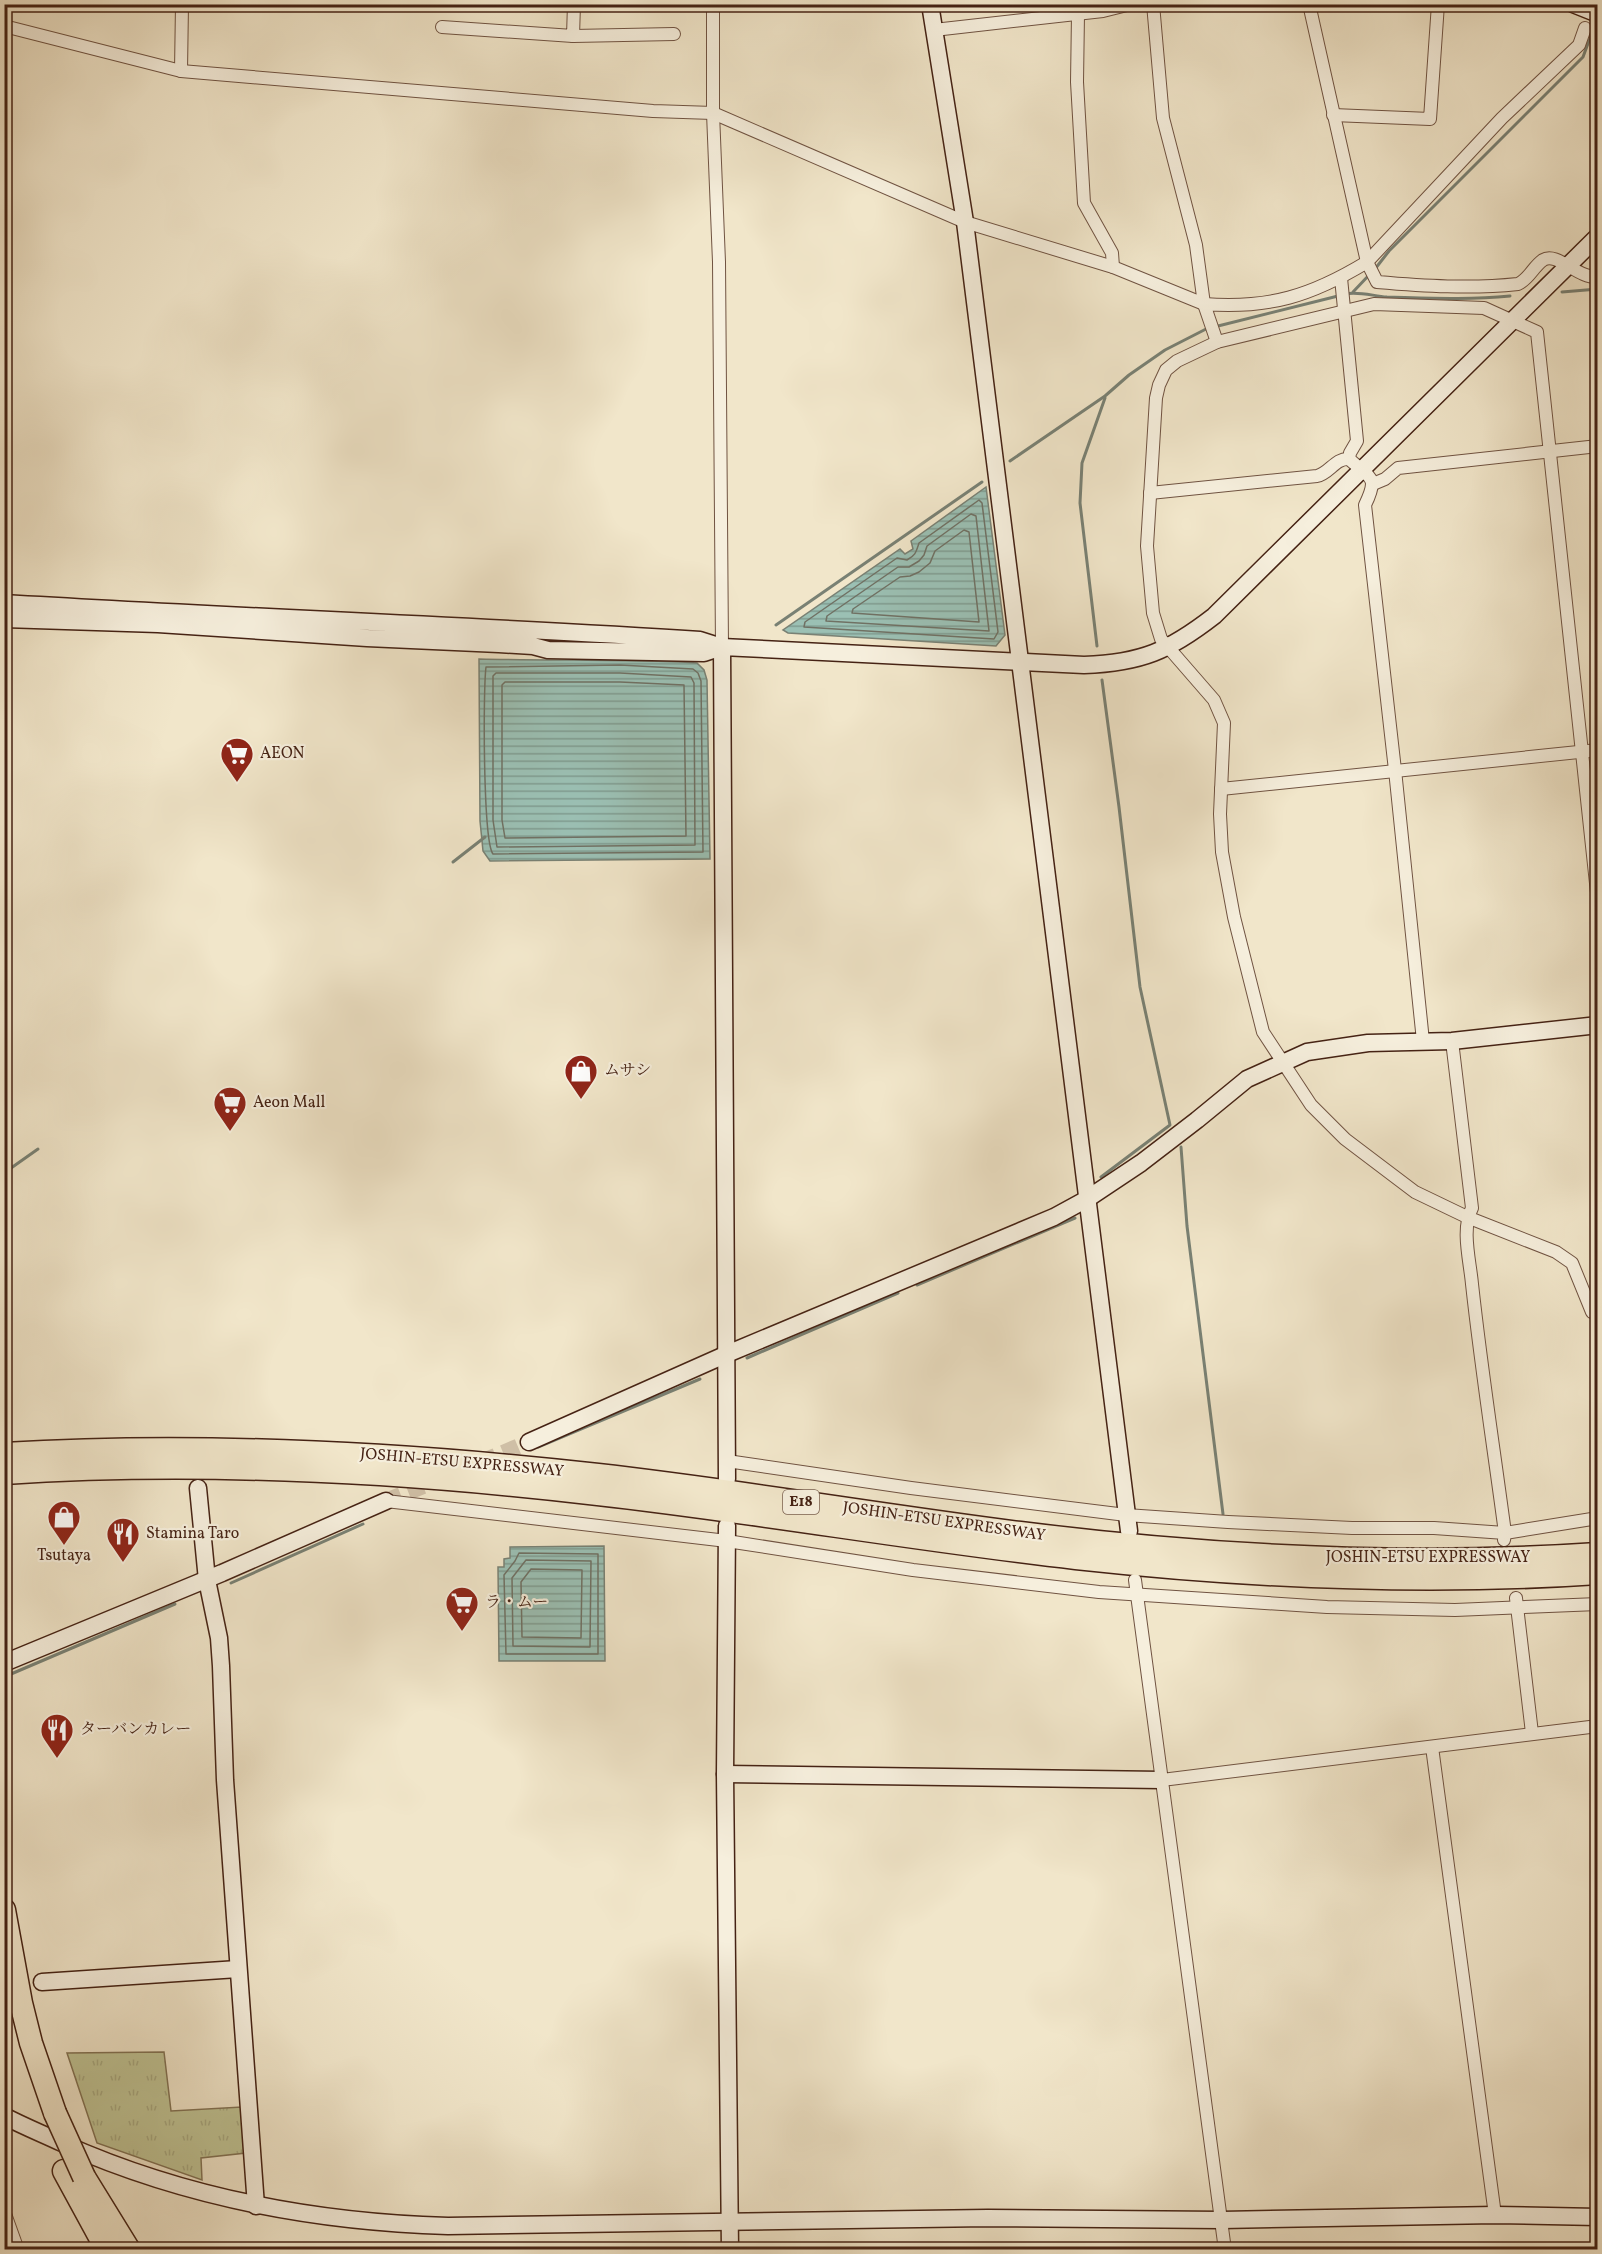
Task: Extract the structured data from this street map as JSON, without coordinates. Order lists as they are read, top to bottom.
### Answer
{
  "streets": {
    "highway": ["JOSHIN-ETSU EXPRESSWAY", "E18"]
  },
  "places": {
    "supermarket": ["AEON", "Aeon Mall", "ラ・ムー"],
    "shop": ["ムサシ", "Tsutaya"],
    "restaurant": ["Stamina Taro", "ターバンカレー"]
  }
}
